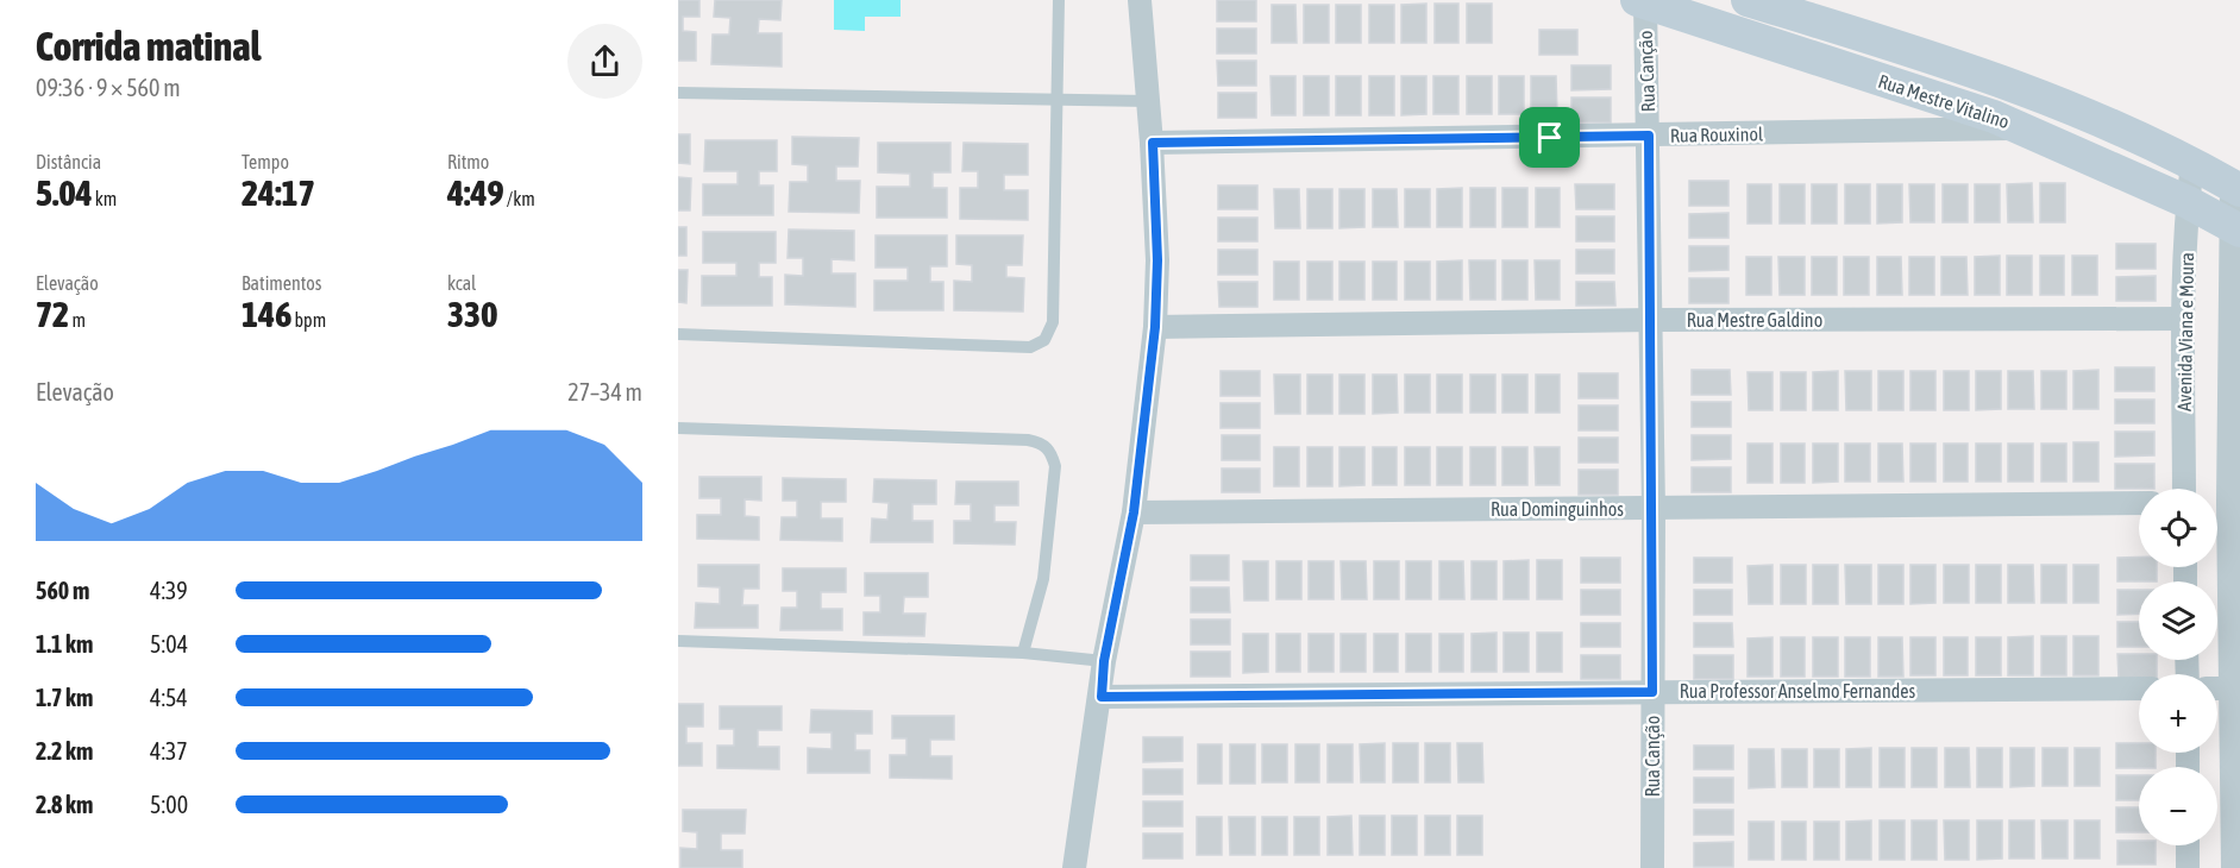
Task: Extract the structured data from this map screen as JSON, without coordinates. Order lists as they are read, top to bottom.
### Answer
{
  "streets": {
    "street": [
      "Rua Canção",
      "Rua Mestre Vitalino",
      "Rua Rouxinol",
      "Rua Mestre Galdino",
      "Avenida Viana e Moura",
      "Rua Dominguinhos",
      "Rua Professor Anselmo Fernandes"
    ]
  },
  "crossings": [
    ["Rua Canção", "Rua Mestre Vitalino"],
    ["Rua Canção", "Rua Rouxinol"],
    ["Rua Canção", "Rua Mestre Galdino"],
    ["Rua Canção", "Rua Dominguinhos"],
    ["Rua Canção", "Rua Professor Anselmo Fernandes"],
    ["Rua Mestre Vitalino", "Rua Rouxinol"],
    ["Rua Mestre Vitalino", "Avenida Viana e Moura"],
    ["Rua Mestre Galdino", "Avenida Viana e Moura"]
  ],
  "page": {
    "heading": ["Corrida matinal", "09:36 · 9 × 560 m"],
    "stats": [
      ["Distância", "5.04 km"],
      ["Tempo", "24:17"],
      ["Ritmo", "4:49 /km"],
      ["Elevação", "72 m"],
      ["Batimentos", "146 bpm"],
      ["kcal", "330"]
    ],
    "chart": ["Elevação", "27–34 m"],
    "map_buttons": ["+", "−"],
    "list": [
      {
        "name": "560 m",
        "note": "4:39"
      },
      {
        "name": "1.1 km",
        "note": "5:04"
      },
      {
        "name": "1.7 km",
        "note": "4:54"
      },
      {
        "name": "2.2 km",
        "note": "4:37"
      },
      {
        "name": "2.8 km",
        "note": "5:00"
      }
    ]
  }
}
